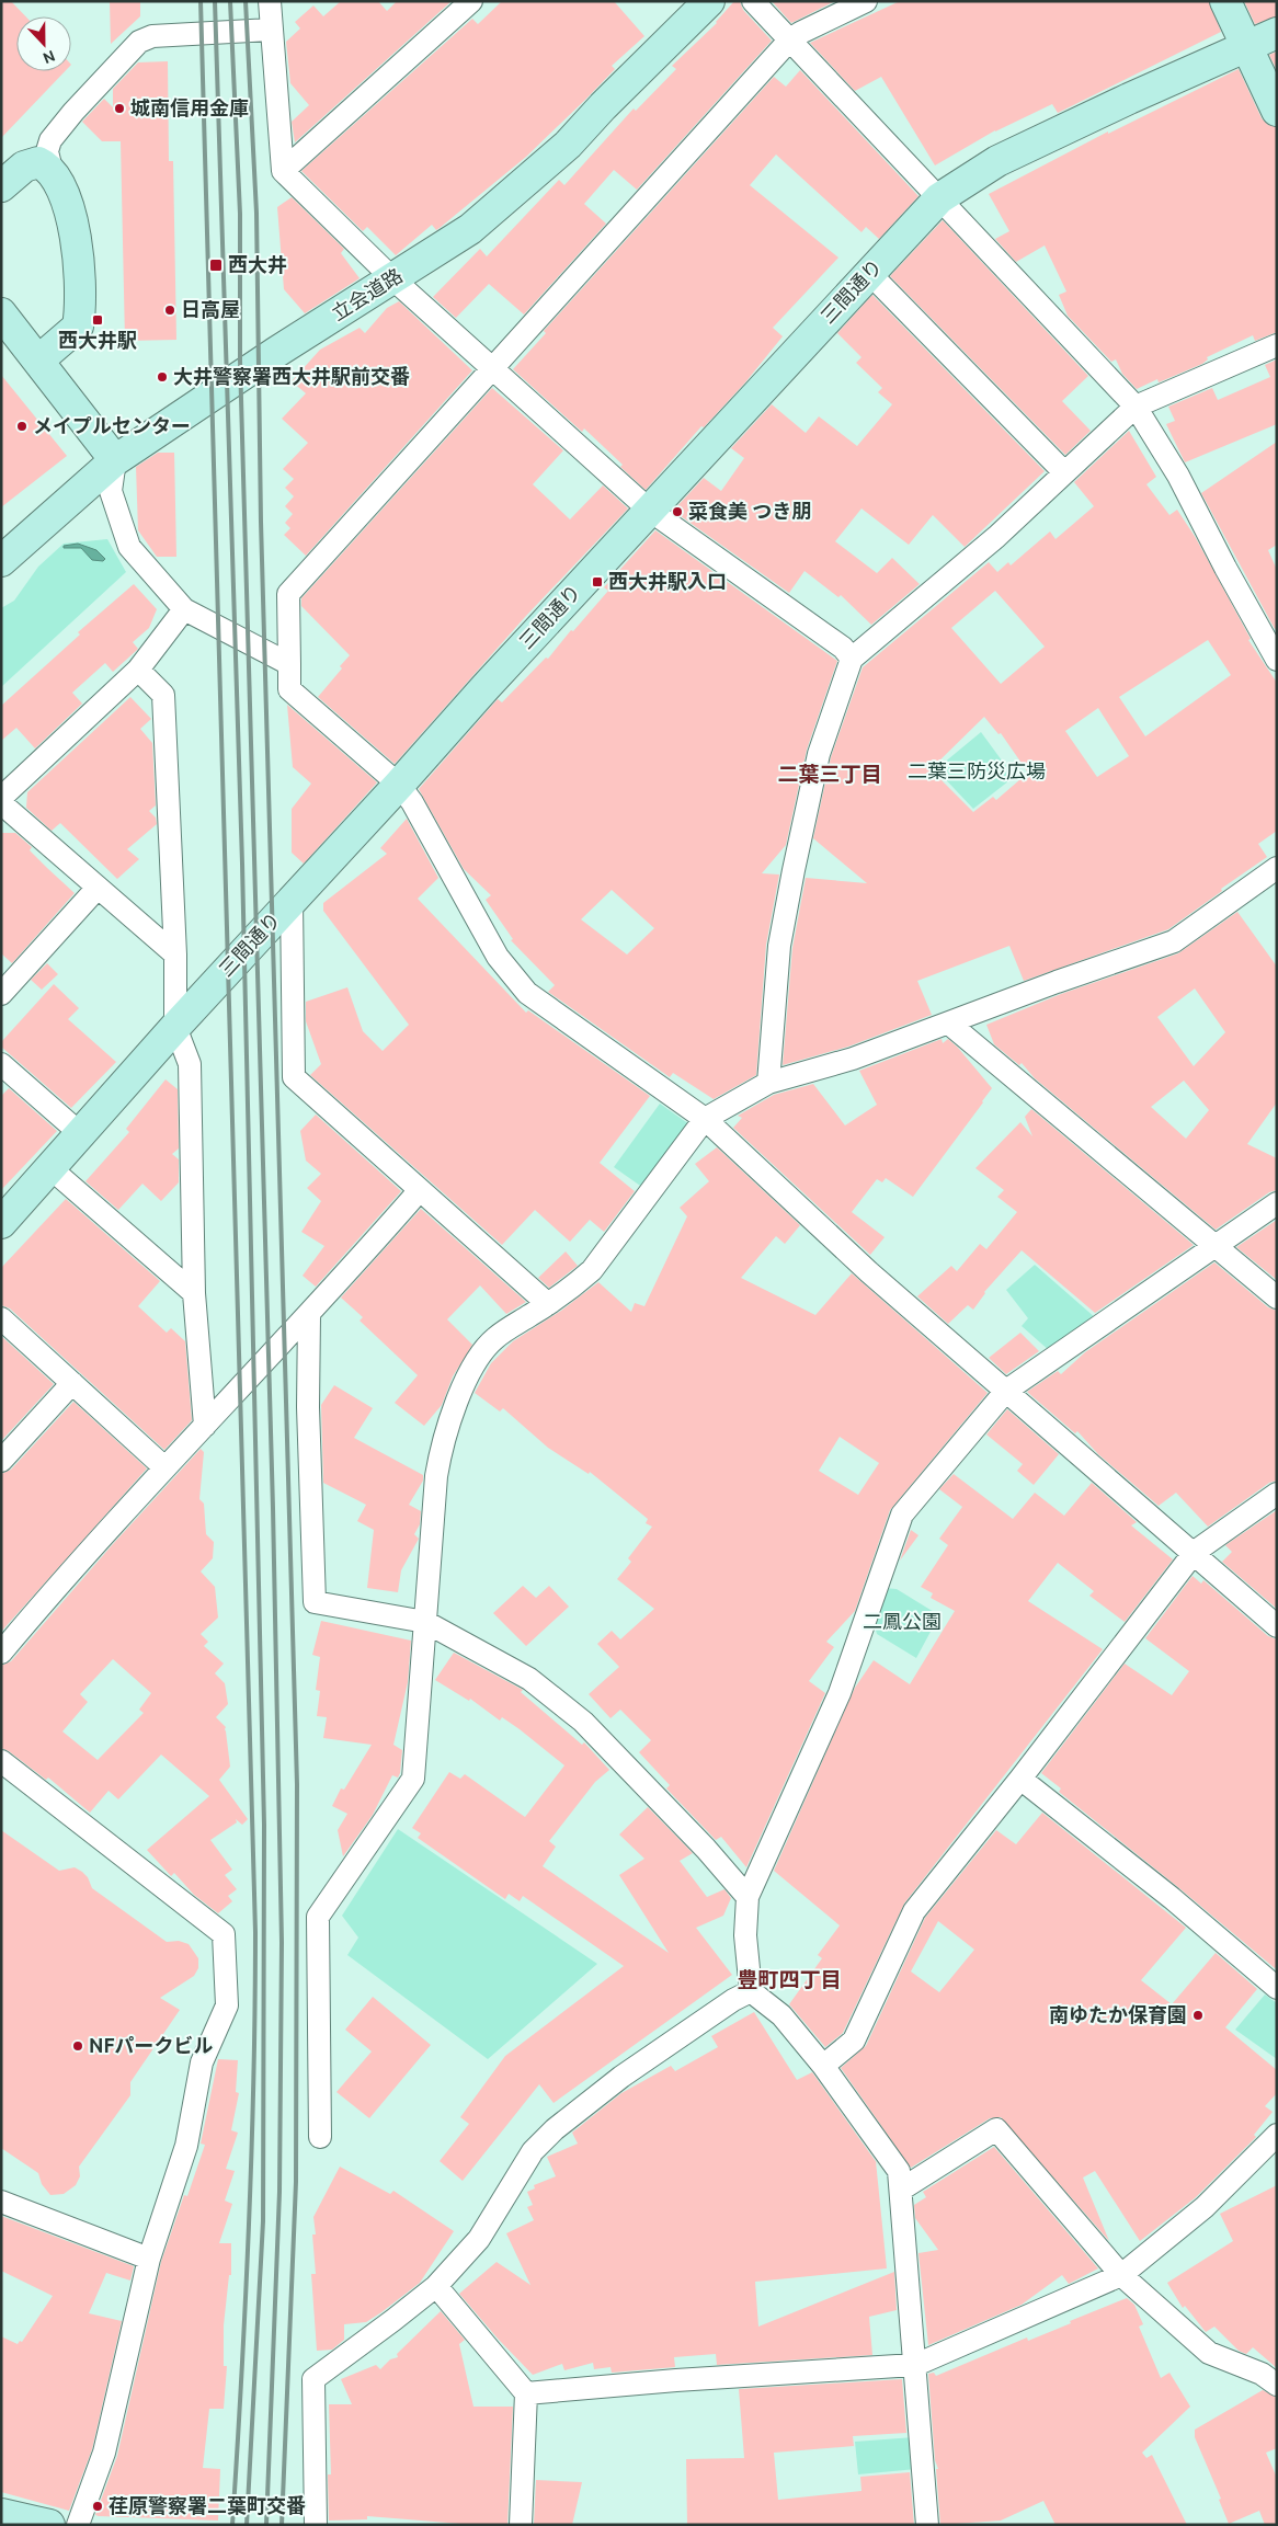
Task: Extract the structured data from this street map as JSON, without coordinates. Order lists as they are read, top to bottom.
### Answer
{
  "streets": {
    "street": ["三間通り", "立会道路"]
  },
  "districts": ["二葉三丁目", "豊町四丁目"],
  "parks": ["二葉三防災広場", "二鳳公園"],
  "places": {
    "other": [
      "城南信用金庫",
      "日高屋",
      "大井警察署西大井駅前交番",
      "メイプルセンター",
      "菜食美 つき朋",
      "南ゆたか保育園",
      "NFパークビル",
      "荏原警察署二葉町交番"
    ],
    "transit": ["西大井", "西大井駅", "西大井駅入口"]
  },
  "north": "bottom"
}
